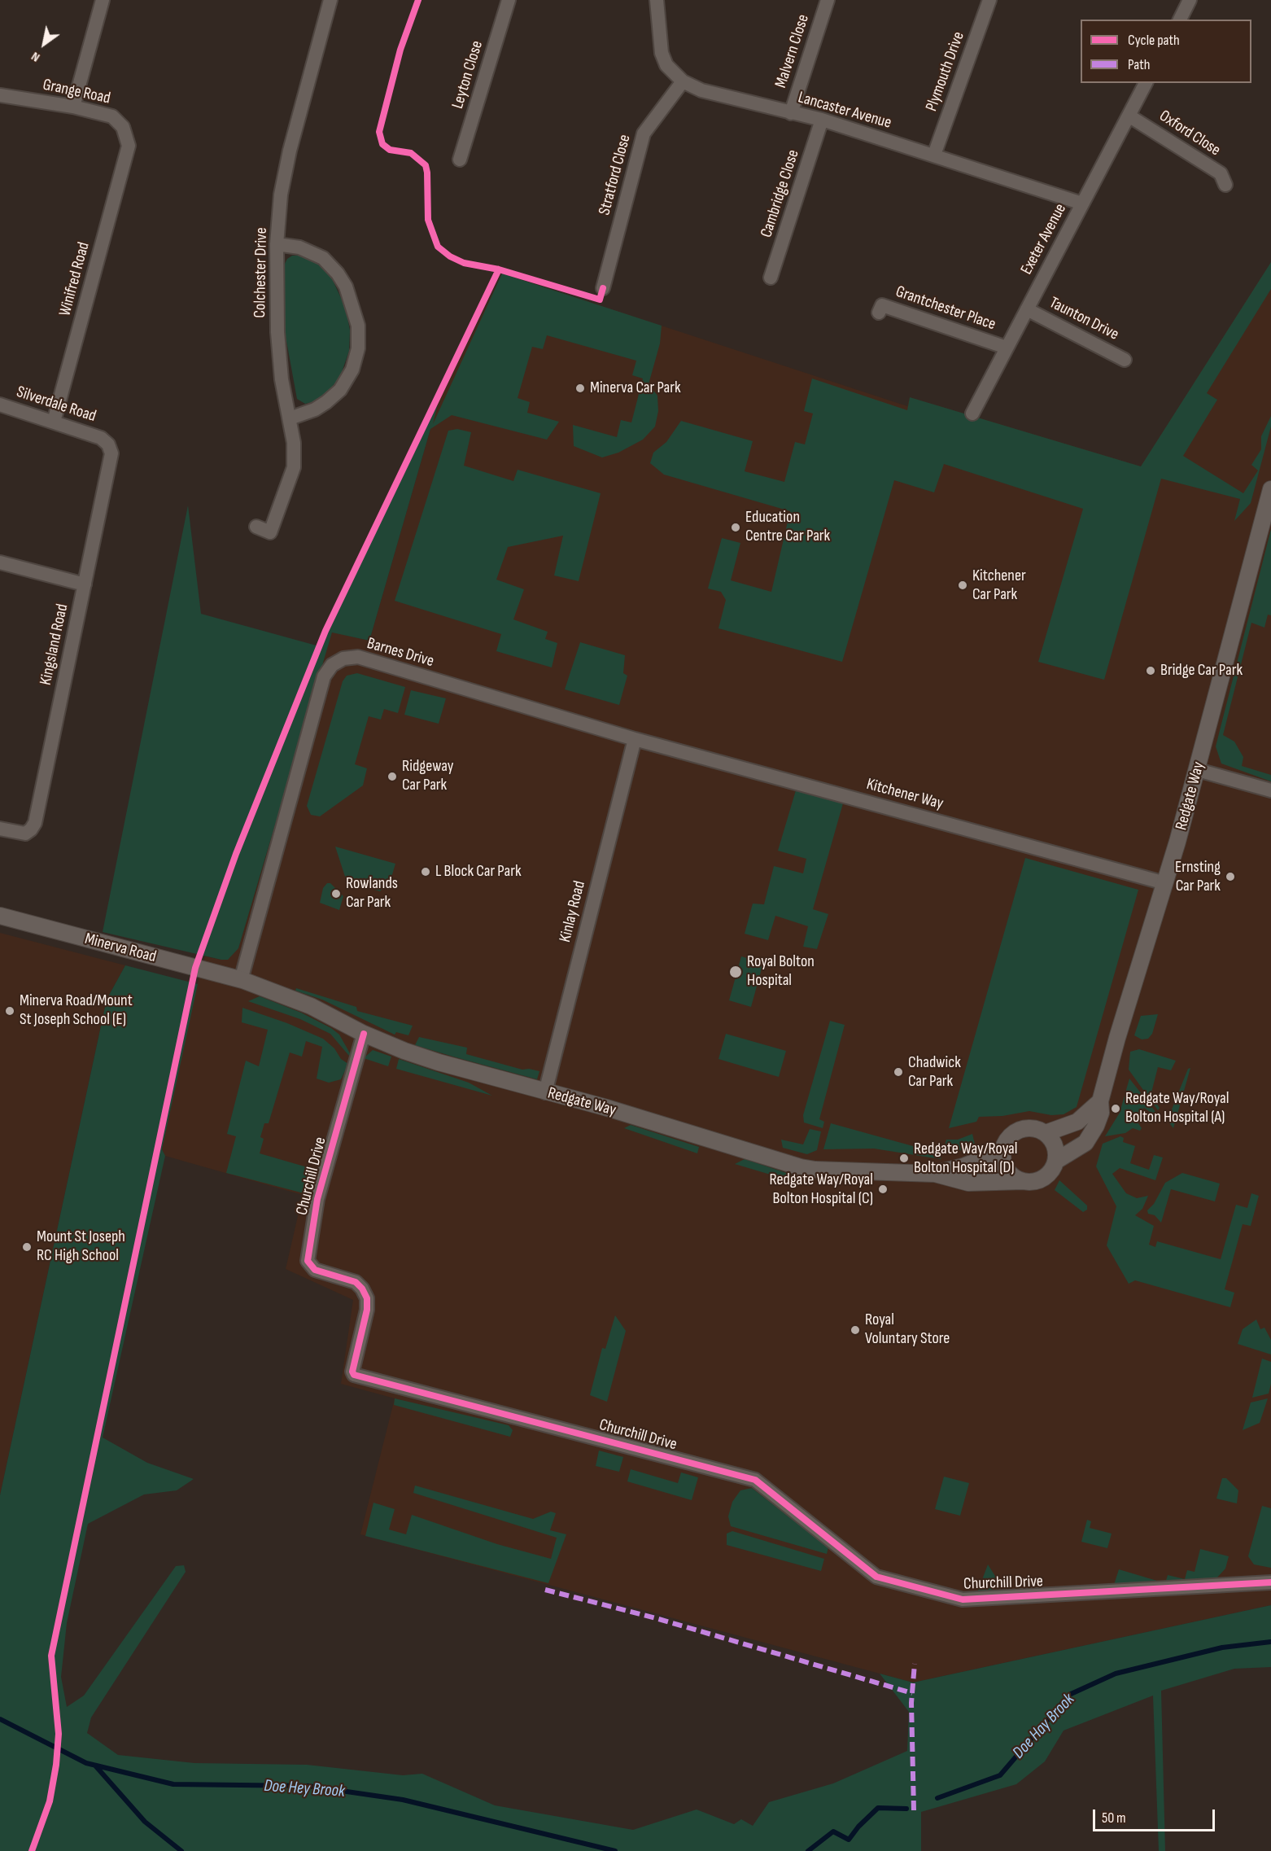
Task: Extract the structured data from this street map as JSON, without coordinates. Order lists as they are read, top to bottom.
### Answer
{
  "streets": {
    "street": [
      "Malvern Close",
      "Plymouth Drive",
      "Leyton Close",
      "Grange Road",
      "Lancaster Avenue",
      "Oxford Close",
      "Stratford Close",
      "Cambridge Close",
      "Exeter Avenue",
      "Colchester Drive",
      "Winifred Road",
      "Grantchester Place",
      "Taunton Drive",
      "Silverdale Road",
      "Kingsland Road",
      "Barnes Drive",
      "Kitchener Way",
      "Redgate Way",
      "Kinlay Road",
      "Minerva Road",
      "Churchill Drive"
    ]
  },
  "crossings": [
    ["Malvern Close", "Lancaster Avenue"],
    ["Plymouth Drive", "Lancaster Avenue"],
    ["Grange Road", "Winifred Road"],
    ["Lancaster Avenue", "Stratford Close"],
    ["Lancaster Avenue", "Cambridge Close"],
    ["Lancaster Avenue", "Exeter Avenue"],
    ["Oxford Close", "Exeter Avenue"],
    ["Exeter Avenue", "Grantchester Place"],
    ["Exeter Avenue", "Taunton Drive"],
    ["Winifred Road", "Silverdale Road"],
    ["Silverdale Road", "Kingsland Road"],
    ["Barnes Drive", "Kitchener Way"],
    ["Barnes Drive", "Redgate Way"],
    ["Barnes Drive", "Kinlay Road"],
    ["Barnes Drive", "Minerva Road"],
    ["Kitchener Way", "Redgate Way"],
    ["Kitchener Way", "Kinlay Road"],
    ["Redgate Way", "Kinlay Road"],
    ["Redgate Way", "Minerva Road"],
    ["Redgate Way", "Churchill Drive"]
  ],
  "water": ["Doe Hay Brook", "Doe Hey Brook"],
  "places": [
    "Minerva Car Park",
    "Education Centre Car Park",
    "Kitchener Car Park",
    "Bridge Car Park",
    "Ridgeway Car Park",
    "L Block Car Park",
    "Ernsting Car Park",
    "Rowlands Car Park",
    "Royal Bolton Hospital",
    "Minerva Road/Mount St Joseph School (E)",
    "Chadwick Car Park",
    "Redgate Way/Royal Bolton Hospital (A)",
    "Redgate Way/Royal Bolton Hospital (D)",
    "Redgate Way/Royal Bolton Hospital (C)",
    "Mount St Joseph RC High School",
    "Royal Voluntary Store"
  ],
  "legend": ["Cycle path", "Path"],
  "scale_bar": "50 m",
  "north": "bottom left"
}
